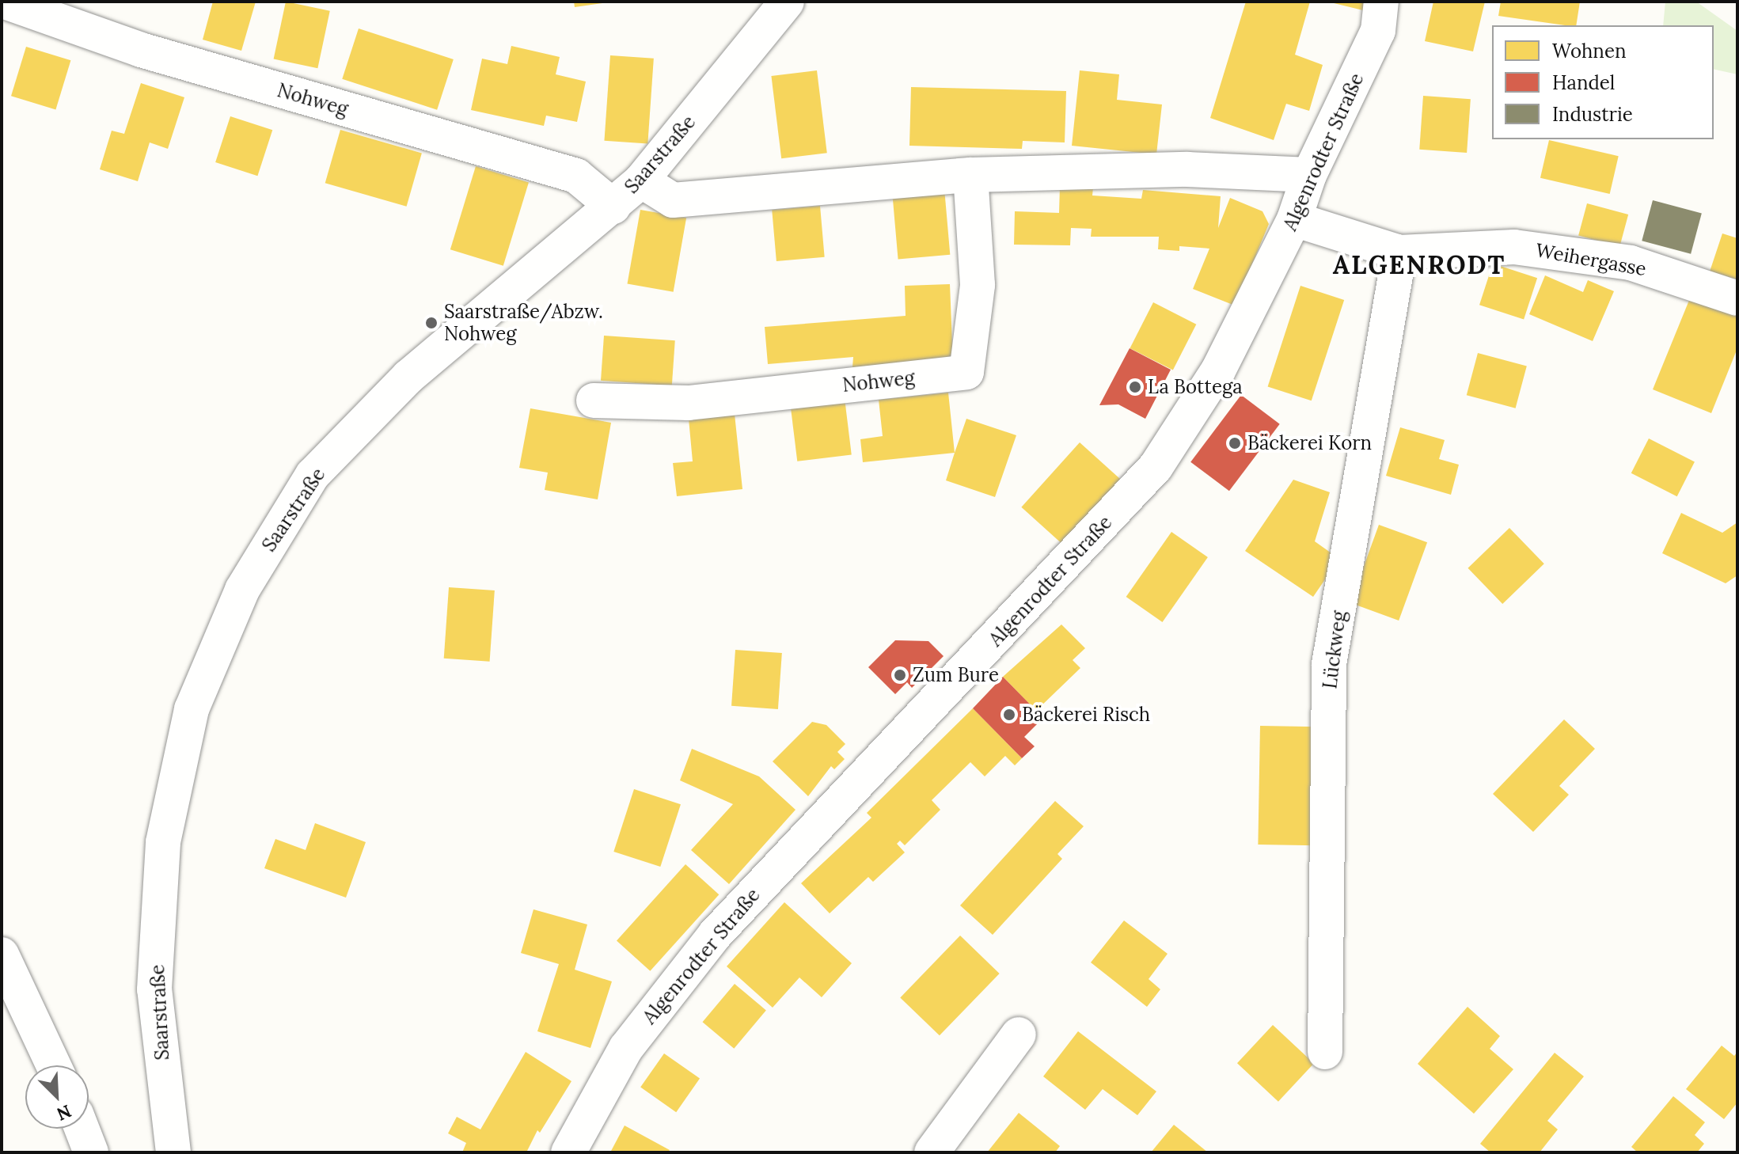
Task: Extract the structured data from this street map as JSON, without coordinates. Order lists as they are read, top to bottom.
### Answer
{
  "streets": {
    "street": [
      "Nohweg",
      "Algenrodter Straße",
      "Saarstraße",
      "Weihergasse",
      "Lückweg"
    ]
  },
  "crossings": [
    ["Nohweg", "Saarstraße"],
    ["Algenrodter Straße", "Weihergasse"],
    ["Weihergasse", "Lückweg"]
  ],
  "districts": ["ALGENRODT"],
  "places": [
    "Saarstraße/Abzw. Nohweg",
    "La Bottega",
    "Bäckerei Korn",
    "Zum Bure",
    "Bäckerei Risch"
  ],
  "legend": ["Wohnen", "Handel", "Industrie"],
  "north": "bottom right"
}
